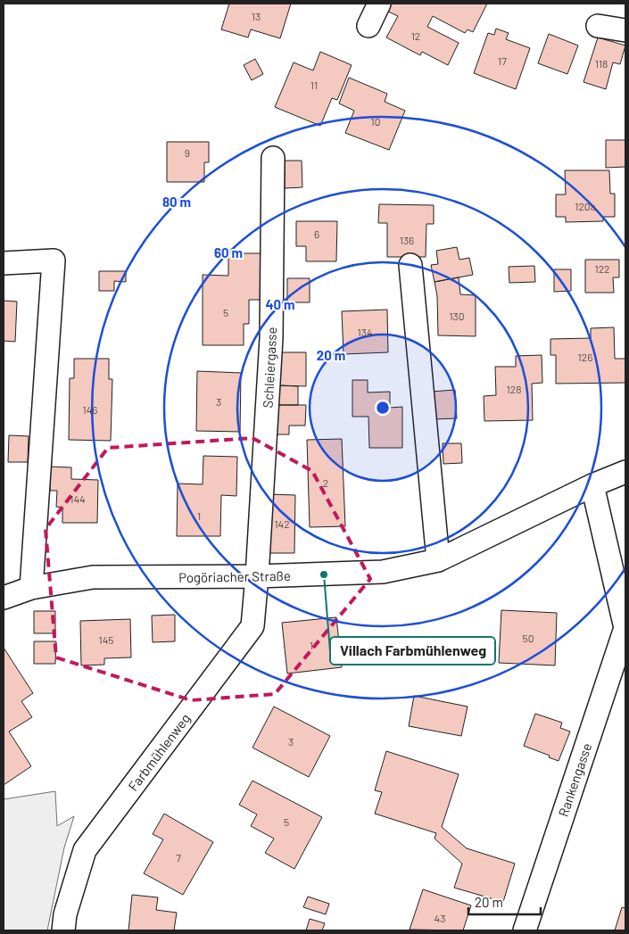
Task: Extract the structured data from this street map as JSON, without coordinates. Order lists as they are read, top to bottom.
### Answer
{
  "streets": {
    "street": [
      "Schleiergasse",
      "Pogöriacher Straße",
      "Farbmühlenweg",
      "Rankengasse"
    ]
  },
  "crossings": [
    ["Schleiergasse", "Pogöriacher Straße"],
    ["Schleiergasse", "Farbmühlenweg"],
    ["Pogöriacher Straße", "Farbmühlenweg"],
    ["Pogöriacher Straße", "Rankengasse"]
  ],
  "places": ["Villach Farbmühlenweg"],
  "house_numbers": [
    "13",
    "12",
    "17",
    "118",
    "11",
    "10",
    "9",
    "120a",
    "6",
    "136",
    "122",
    "5",
    "130",
    "134",
    "126",
    "128",
    "3",
    "146",
    "2",
    "144",
    "1",
    "142",
    "50",
    "145",
    "1",
    "3",
    "5",
    "7",
    "43"
  ],
  "scale_bar": "20 m",
  "rings": [
    "80 m",
    "60 m",
    "40 m",
    "20 m"
  ]
}
